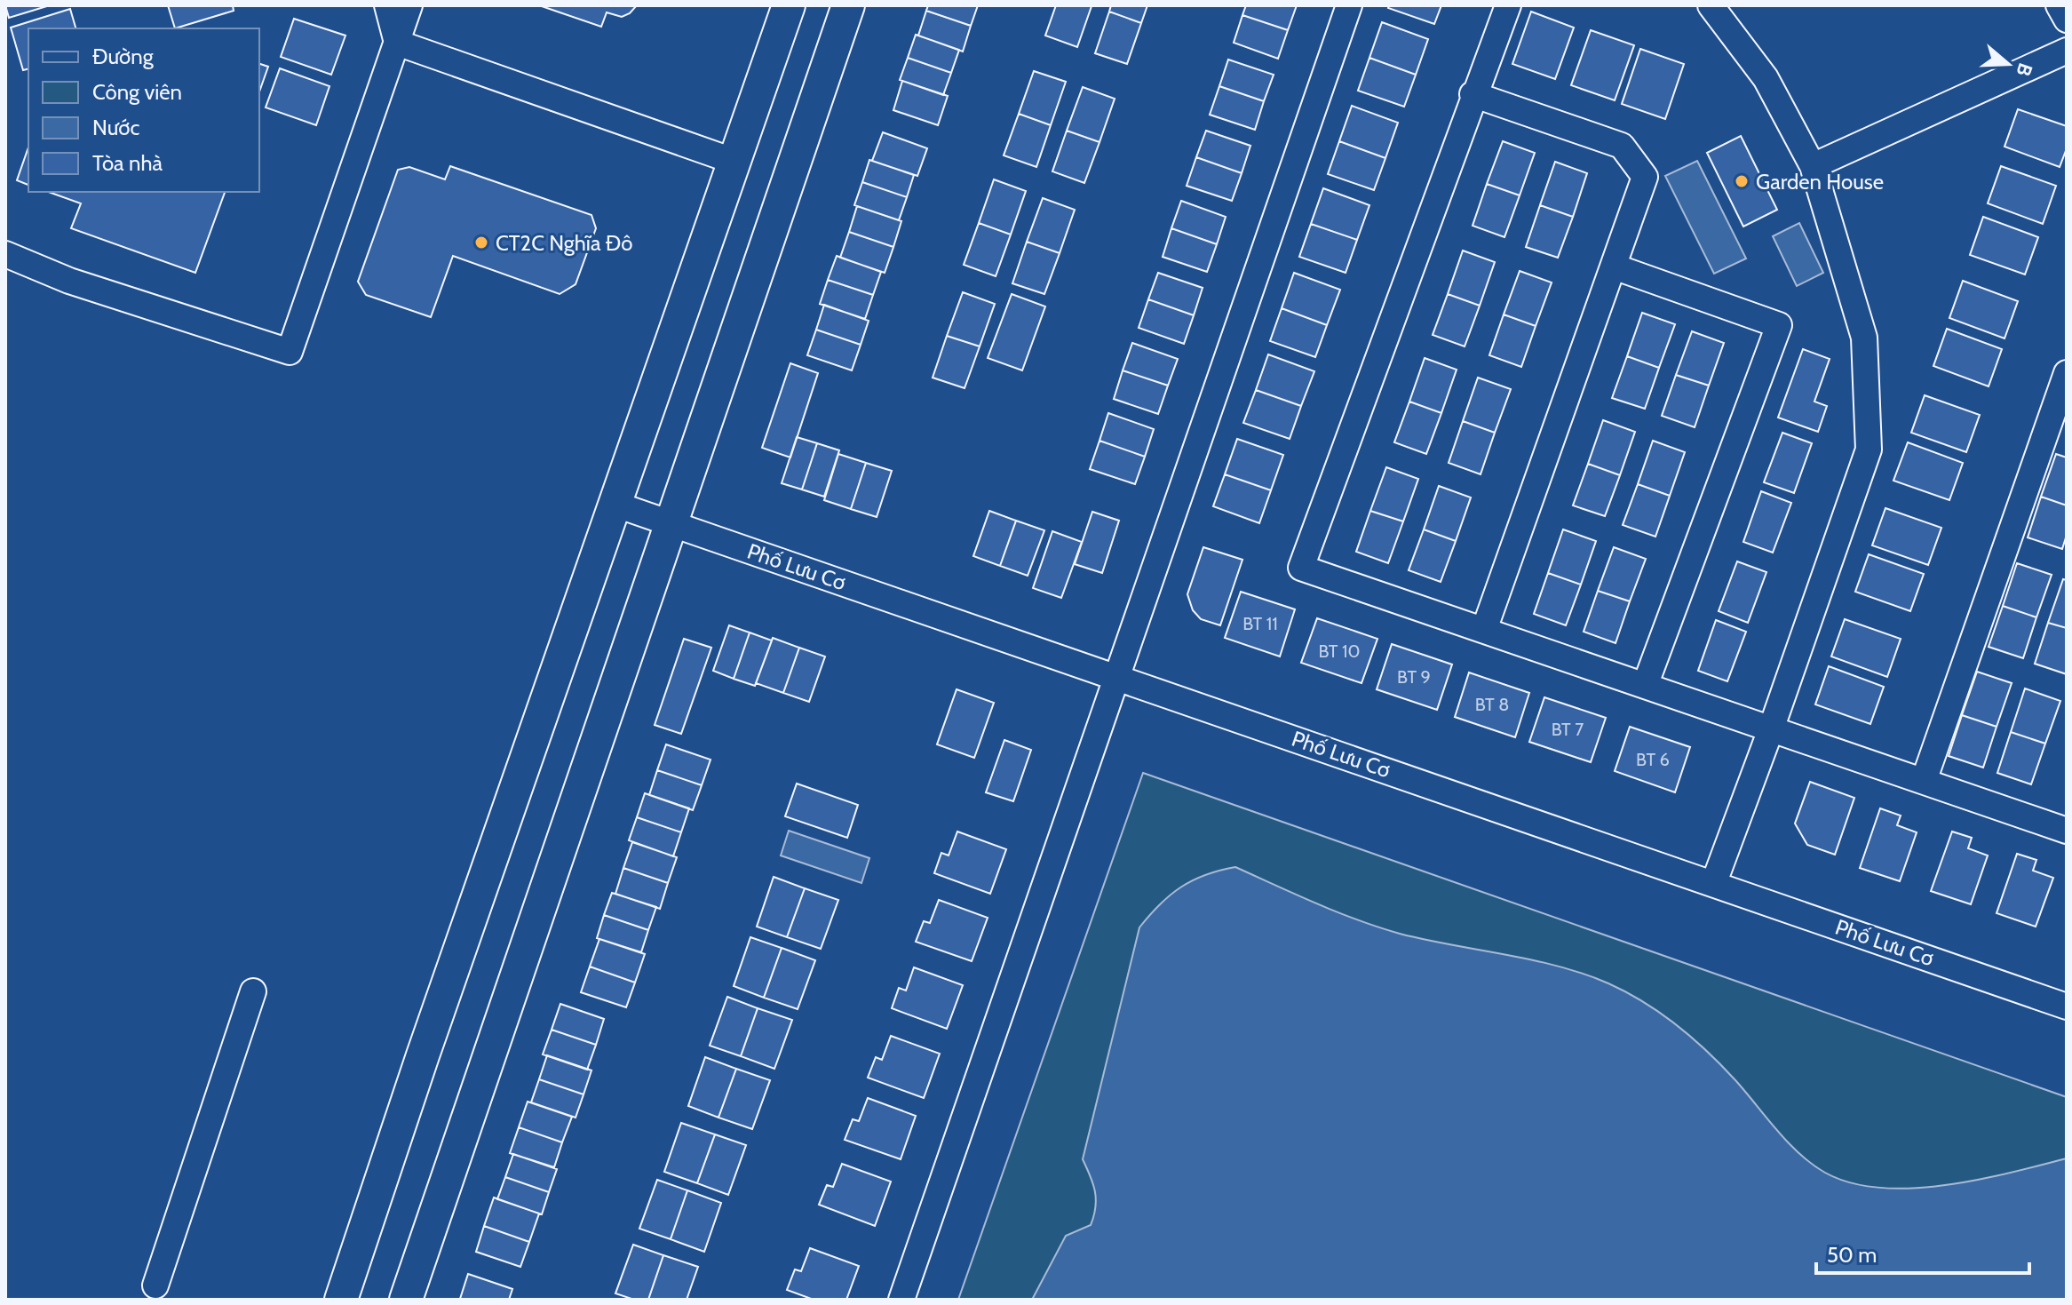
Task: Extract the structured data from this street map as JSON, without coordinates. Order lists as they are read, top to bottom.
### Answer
{
  "streets": {
    "street": ["Phố Lưu Cơ"]
  },
  "places": ["Garden House", "CT2C Nghĩa Đô"],
  "house_numbers": [
    "BT 11",
    "BT 10",
    "BT 9",
    "BT 8",
    "BT 7",
    "BT 6"
  ],
  "legend": [
    "Đường",
    "Công viên",
    "Nước",
    "Tòa nhà"
  ],
  "scale_bar": "50 m",
  "north": "right"
}
